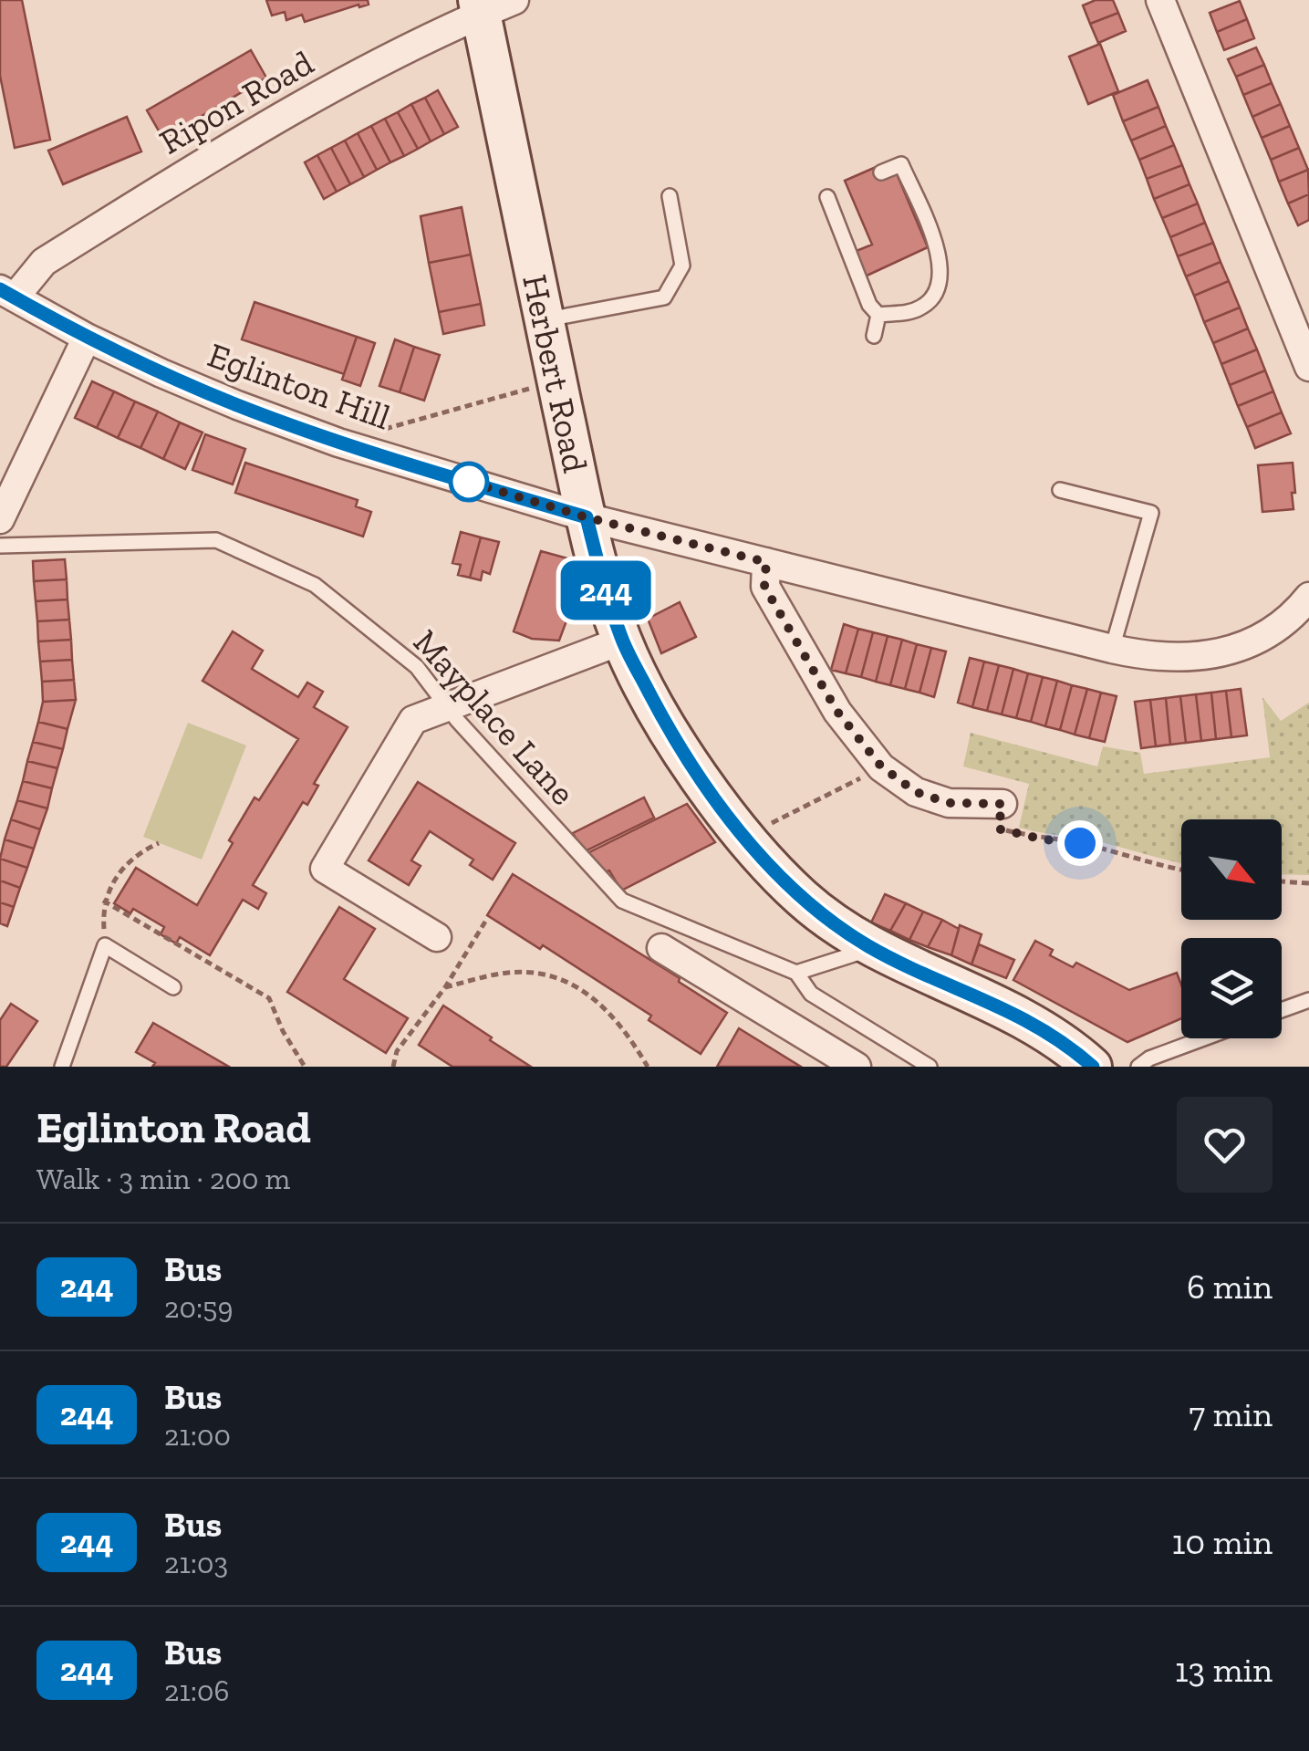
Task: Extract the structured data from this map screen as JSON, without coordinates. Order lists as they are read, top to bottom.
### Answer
{
  "streets": {
    "street": ["Ripon Road", "Herbert Road", "Eglinton Hill"],
    "lane": ["Mayplace Lane"]
  },
  "crossings": [
    ["Ripon Road", "Herbert Road"],
    ["Ripon Road", "Eglinton Hill"],
    ["Herbert Road", "Eglinton Hill"]
  ],
  "lines": ["bus line 244"],
  "north": "bottom right",
  "page": {
    "on_map": "244",
    "heading": ["Eglinton Road", "Walk · 3 min · 200 m"],
    "list": [
      {
        "mark": "244",
        "name": "Bus",
        "note": "20:59",
        "value": "6 min"
      },
      {
        "mark": "244",
        "name": "Bus",
        "note": "21:00",
        "value": "7 min"
      },
      {
        "mark": "244",
        "name": "Bus",
        "note": "21:03",
        "value": "10 min"
      },
      {
        "mark": "244",
        "name": "Bus",
        "note": "21:06",
        "value": "13 min"
      }
    ]
  }
}
